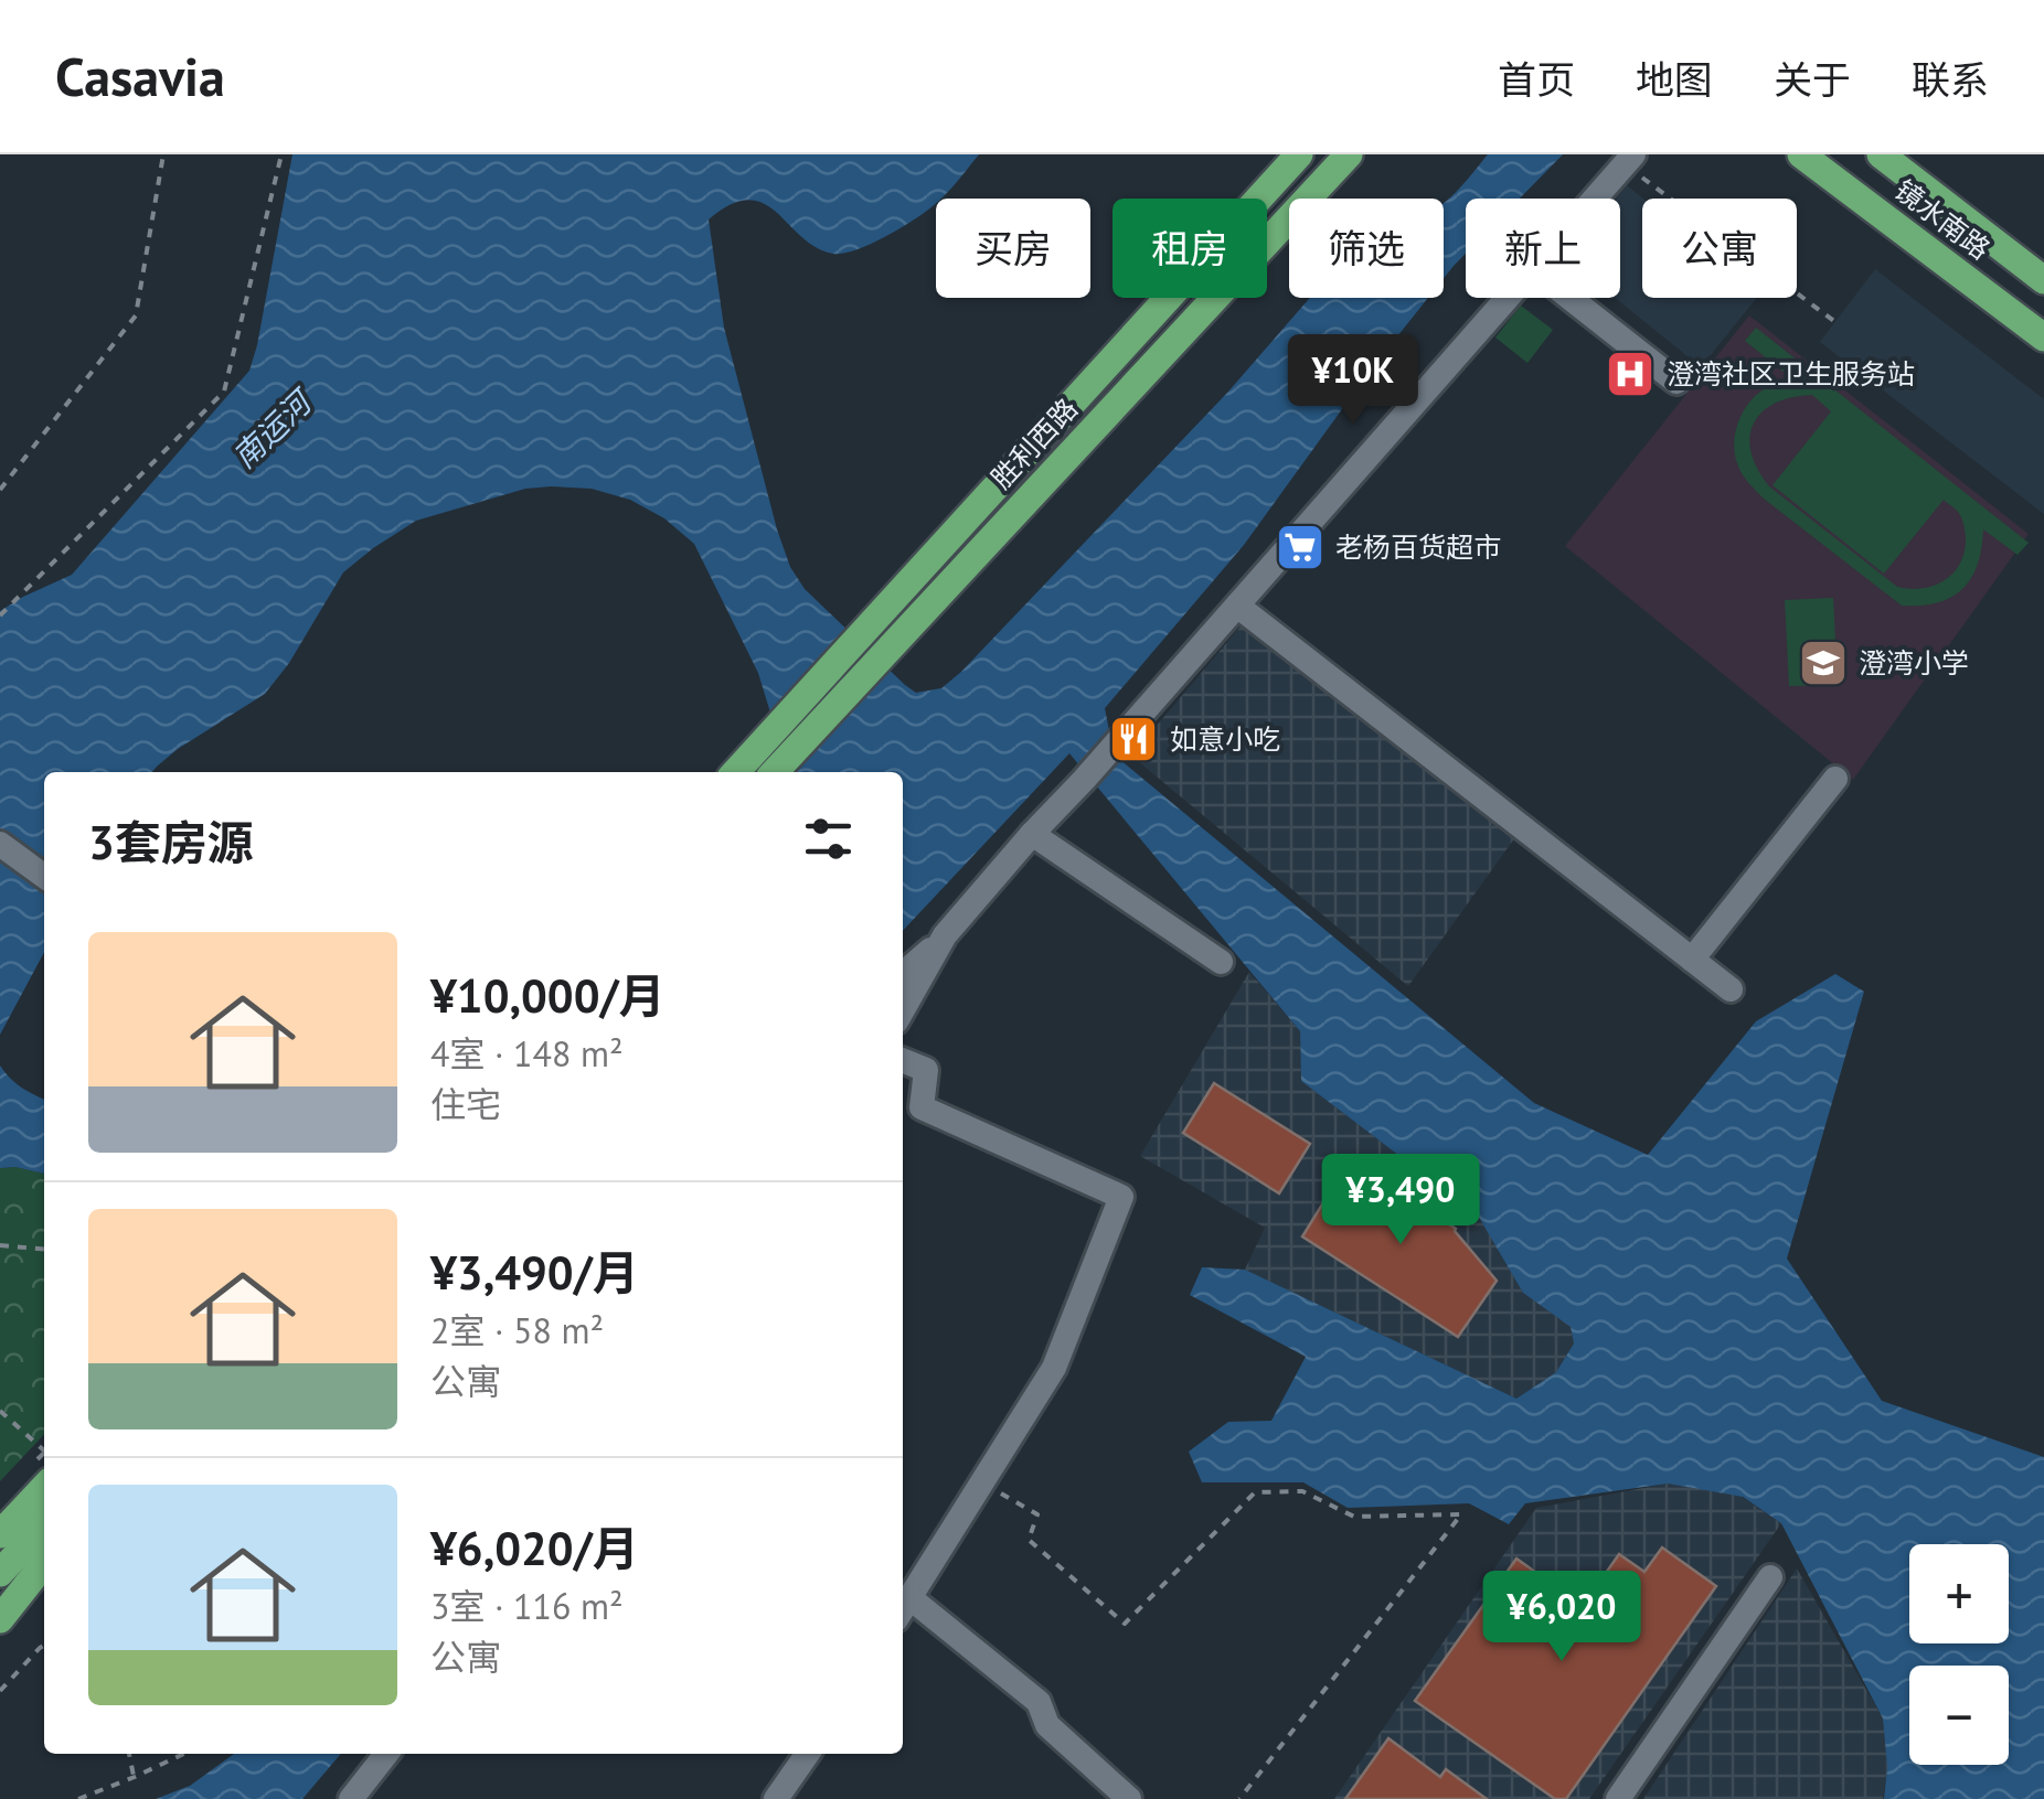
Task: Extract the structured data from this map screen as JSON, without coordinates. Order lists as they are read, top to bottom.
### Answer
{
  "streets": {
    "main road": ["镜水南路", "胜利西路"]
  },
  "water": ["南运河"],
  "places": {
    "hospital": ["澄湾社区卫生服务站"],
    "supermarket": ["老杨百货超市"],
    "school or university": ["澄湾小学"],
    "restaurant": ["如意小吃"]
  },
  "page": {
    "header": "Casavia",
    "nav": [
      "首页",
      "地图",
      "关于",
      "联系"
    ],
    "chip": [
      "买房",
      "租房",
      "筛选",
      "新上",
      "公寓"
    ],
    "price": ["¥10K", "¥3,490", "¥6,020"],
    "heading": "3套房源",
    "list": [
      {
        "name": "¥10,000/月",
        "note": "4室 · 148 m² · 住宅"
      },
      {
        "name": "¥3,490/月",
        "note": "2室 · 58 m² · 公寓"
      },
      {
        "name": "¥6,020/月",
        "note": "3室 · 116 m² · 公寓"
      }
    ],
    "map_buttons": ["+", "−"]
  }
}
